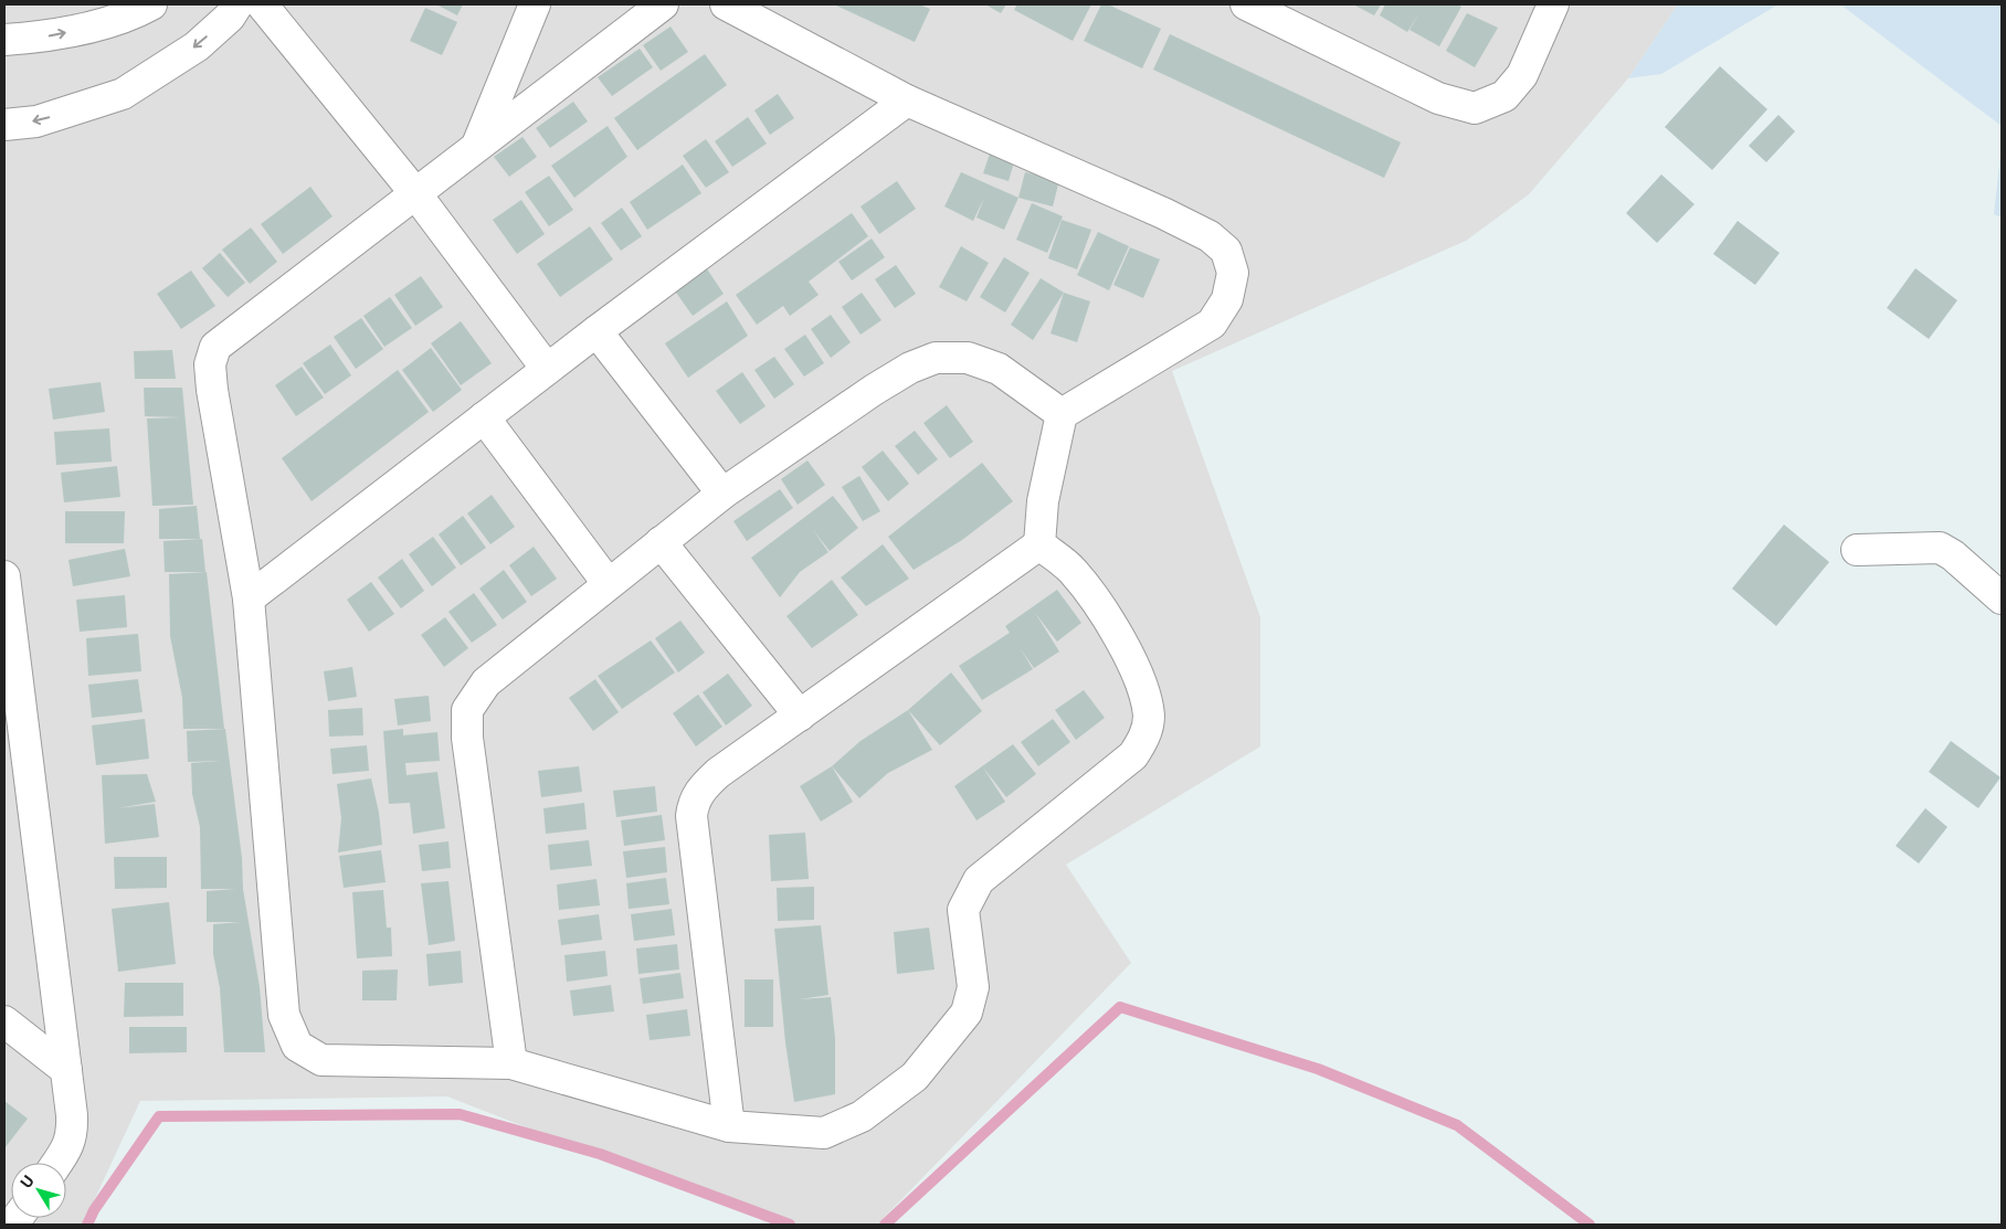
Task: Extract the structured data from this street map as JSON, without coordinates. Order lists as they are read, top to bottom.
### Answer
{
  "north": "top left"
}
